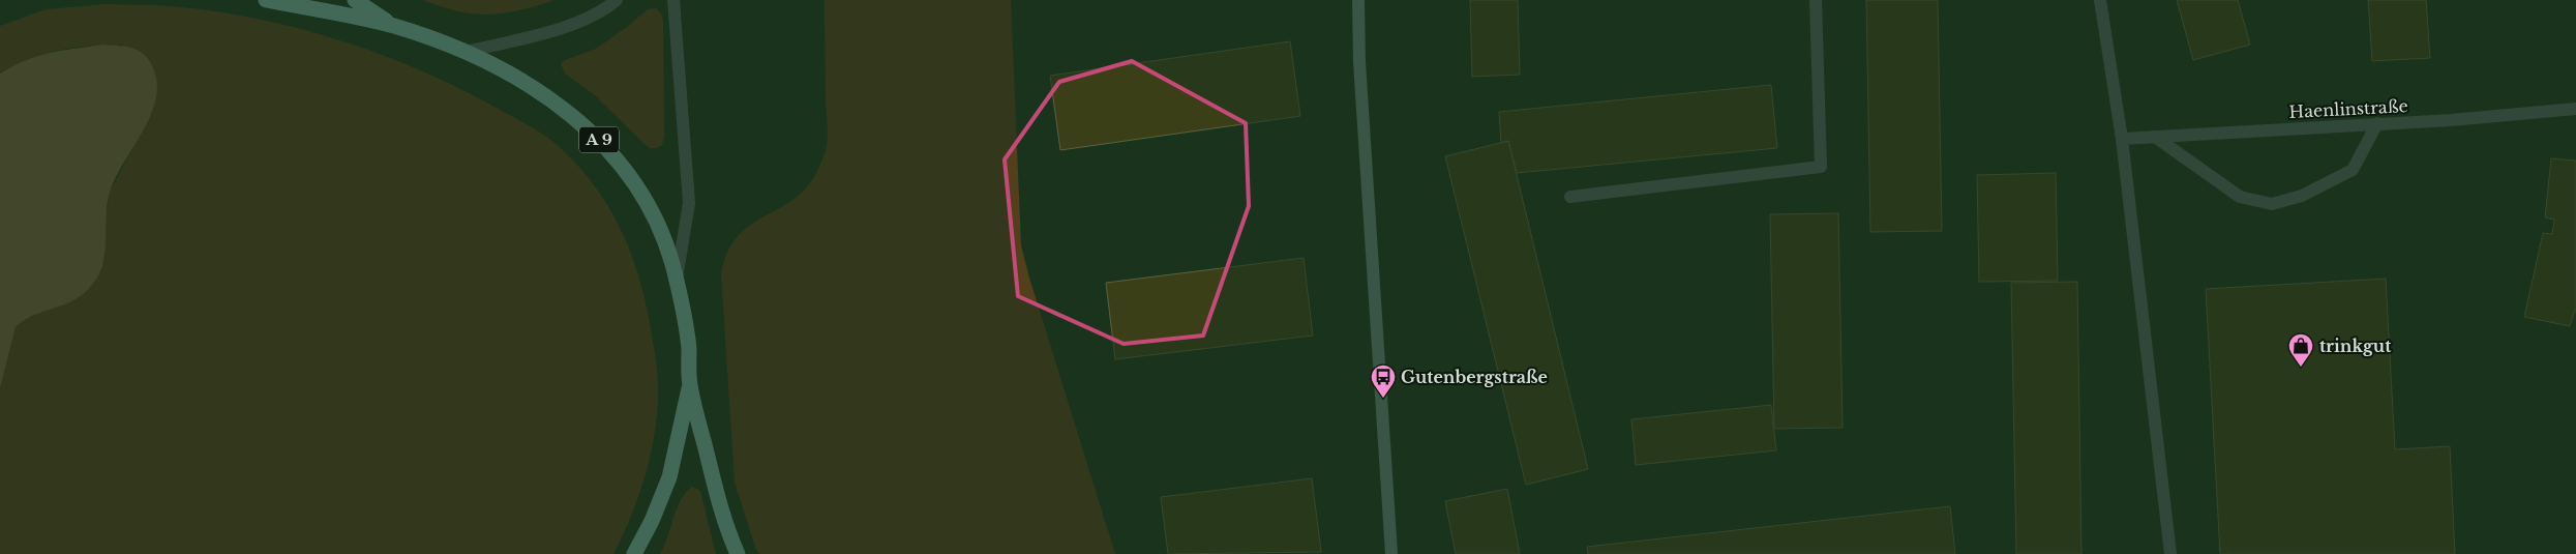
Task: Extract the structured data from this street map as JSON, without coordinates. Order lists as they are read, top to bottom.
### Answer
{
  "streets": {
    "highway": ["A 9"],
    "street": ["Haenlinstraße"]
  },
  "places": {
    "shop": ["trinkgut"],
    "bus stop": ["Gutenbergstraße"]
  }
}
